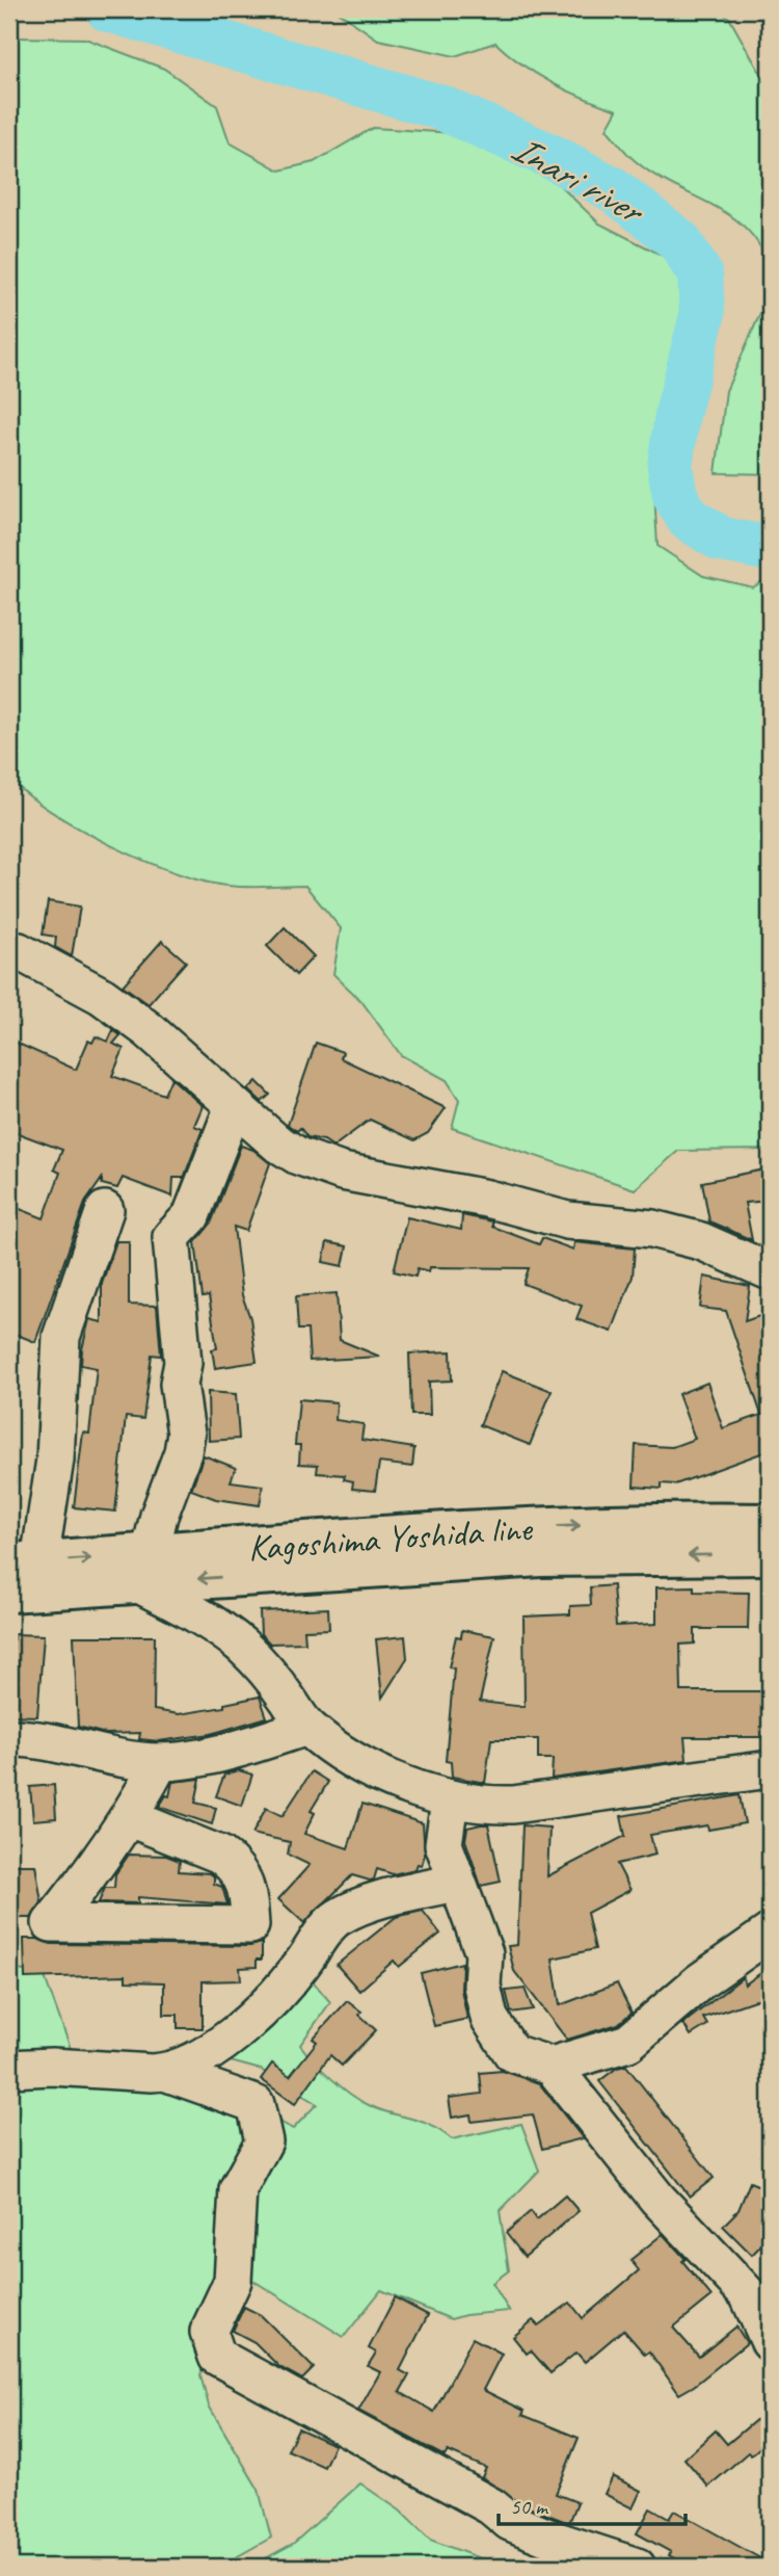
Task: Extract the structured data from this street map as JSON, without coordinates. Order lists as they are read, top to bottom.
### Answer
{
  "streets": {
    "main road": ["Kagoshima Yoshida line"]
  },
  "water": ["Inari river"],
  "scale_bar": "50 m"
}
